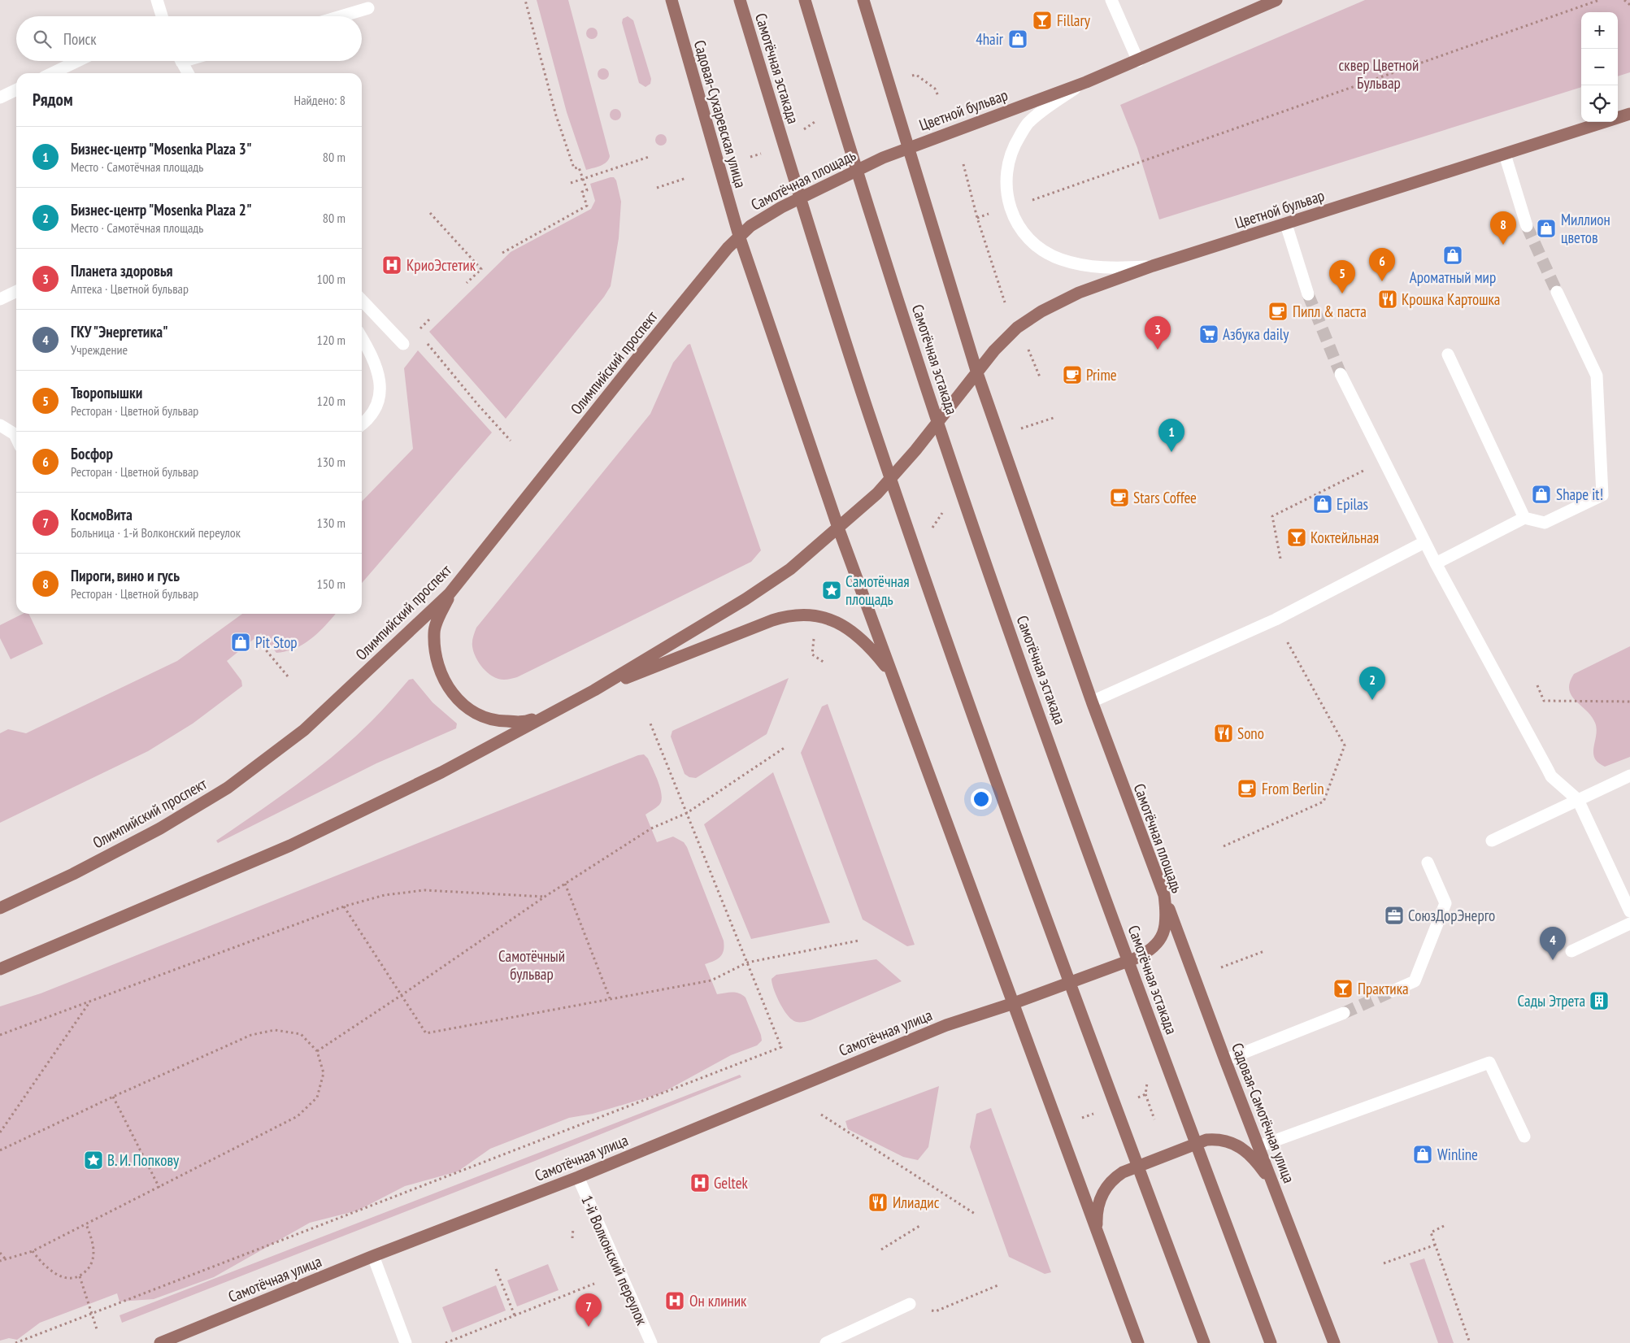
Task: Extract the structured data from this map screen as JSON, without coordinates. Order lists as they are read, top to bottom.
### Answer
{
  "streets": {
    "main road": [
      "Самотёчная эстакада",
      "Цветной бульвар",
      "Садовая-Сухаревская улица",
      "Самотёчная площадь",
      "Олимпийский проспект",
      "Самотёчная улица",
      "Садовая-Самотёчная улица"
    ],
    "street": ["1-й Волконский переулок"]
  },
  "crossings": [
    ["Цветной бульвар", "Самотёчная площадь"],
    ["Садовая-Сухаревская улица", "Самотёчная площадь"],
    ["Садовая-Сухаревская улица", "Олимпийский проспект"],
    ["Самотёчная площадь", "Олимпийский проспект"],
    ["Самотёчная площадь", "Самотёчная улица"],
    ["Самотёчная площадь", "Садовая-Самотёчная улица"],
    ["Самотёчная улица", "1-й Волконский переулок"]
  ],
  "parks": ["сквер Цветной Бульвар", "Самотёчный бульвар"],
  "places": {
    "bar": ["Fillary", "Коктейльная", "Практика"],
    "shop": [
      "4hair",
      "Миллион цветов",
      "Ароматный мир",
      "Shape it!",
      "Epilas",
      "Pit Stop",
      "Winline"
    ],
    "hospital": ["КриоЭстетик", "Geltek", "Он клиник"],
    "restaurant": ["Крошка Картошка", "Sono", "Илиадис"],
    "cafe": [
      "Пипл & паста",
      "Prime",
      "Stars Coffee",
      "From Berlin"
    ],
    "supermarket": ["Азбука daily"],
    "place": ["Самотёчная площадь", "В. И. Попкову"],
    "office": ["СоюзДорЭнерго"],
    "building": ["Сады Этрета"]
  },
  "page": {
    "map_buttons": ["+", "−"],
    "search": "Поиск",
    "heading": ["Рядом", "Найдено: 8"],
    "list": [
      {
        "mark": "1",
        "name": "Бизнес-центр \"Mosenka Plaza 3\"",
        "note": "Место · Самотёчная площадь",
        "value": "80 m"
      },
      {
        "mark": "2",
        "name": "Бизнес-центр \"Mosenka Plaza 2\"",
        "note": "Место · Самотёчная площадь",
        "value": "80 m"
      },
      {
        "mark": "3",
        "name": "Планета здоровья",
        "note": "Аптека · Цветной бульвар",
        "value": "100 m"
      },
      {
        "mark": "4",
        "name": "ГКУ \"Энергетика\"",
        "note": "Учреждение",
        "value": "120 m"
      },
      {
        "mark": "5",
        "name": "Творопышки",
        "note": "Ресторан · Цветной бульвар",
        "value": "120 m"
      },
      {
        "mark": "6",
        "name": "Босфор",
        "note": "Ресторан · Цветной бульвар",
        "value": "130 m"
      },
      {
        "mark": "7",
        "name": "КосмоВита",
        "note": "Больница · 1-й Волконский переулок",
        "value": "130 m"
      },
      {
        "mark": "8",
        "name": "Пироги, вино и гусь",
        "note": "Ресторан · Цветной бульвар",
        "value": "150 m"
      }
    ],
    "pins": [
      "8",
      "6",
      "5",
      "3",
      "1",
      "2",
      "4",
      "7"
    ]
  }
}
